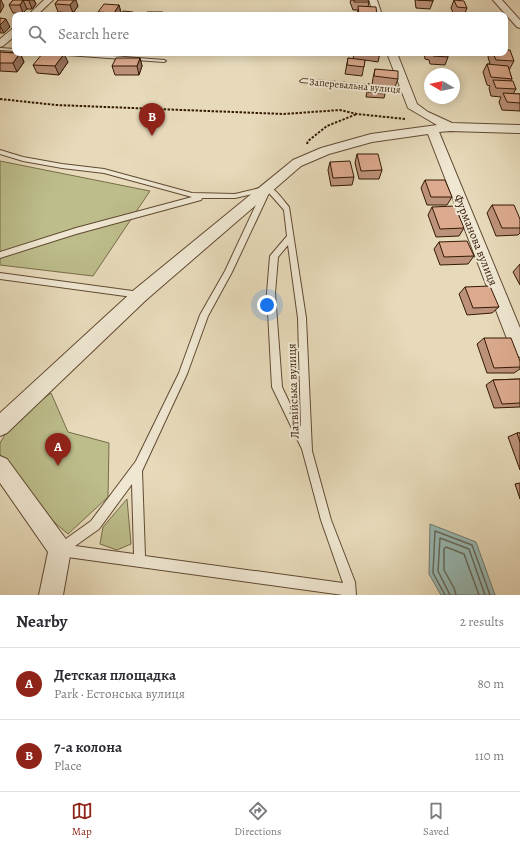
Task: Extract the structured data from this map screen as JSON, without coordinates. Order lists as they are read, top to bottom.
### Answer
{
  "streets": {
    "street": ["Фурманова вулиця"],
    "lane": ["Заперевальна вулиця", "Латвiйська вулиця"]
  },
  "north": "left",
  "page": {
    "search": "Search here",
    "pins": ["B", "A"],
    "heading": ["Nearby", "2 results"],
    "list": [
      {
        "mark": "A",
        "name": "Детская площадка",
        "note": "Park · Естонська вулиця",
        "value": "80 m"
      },
      {
        "mark": "B",
        "name": "7-а колона",
        "note": "Place",
        "value": "110 m"
      }
    ],
    "nav": ["Map", "Directions", "Saved"]
  }
}
